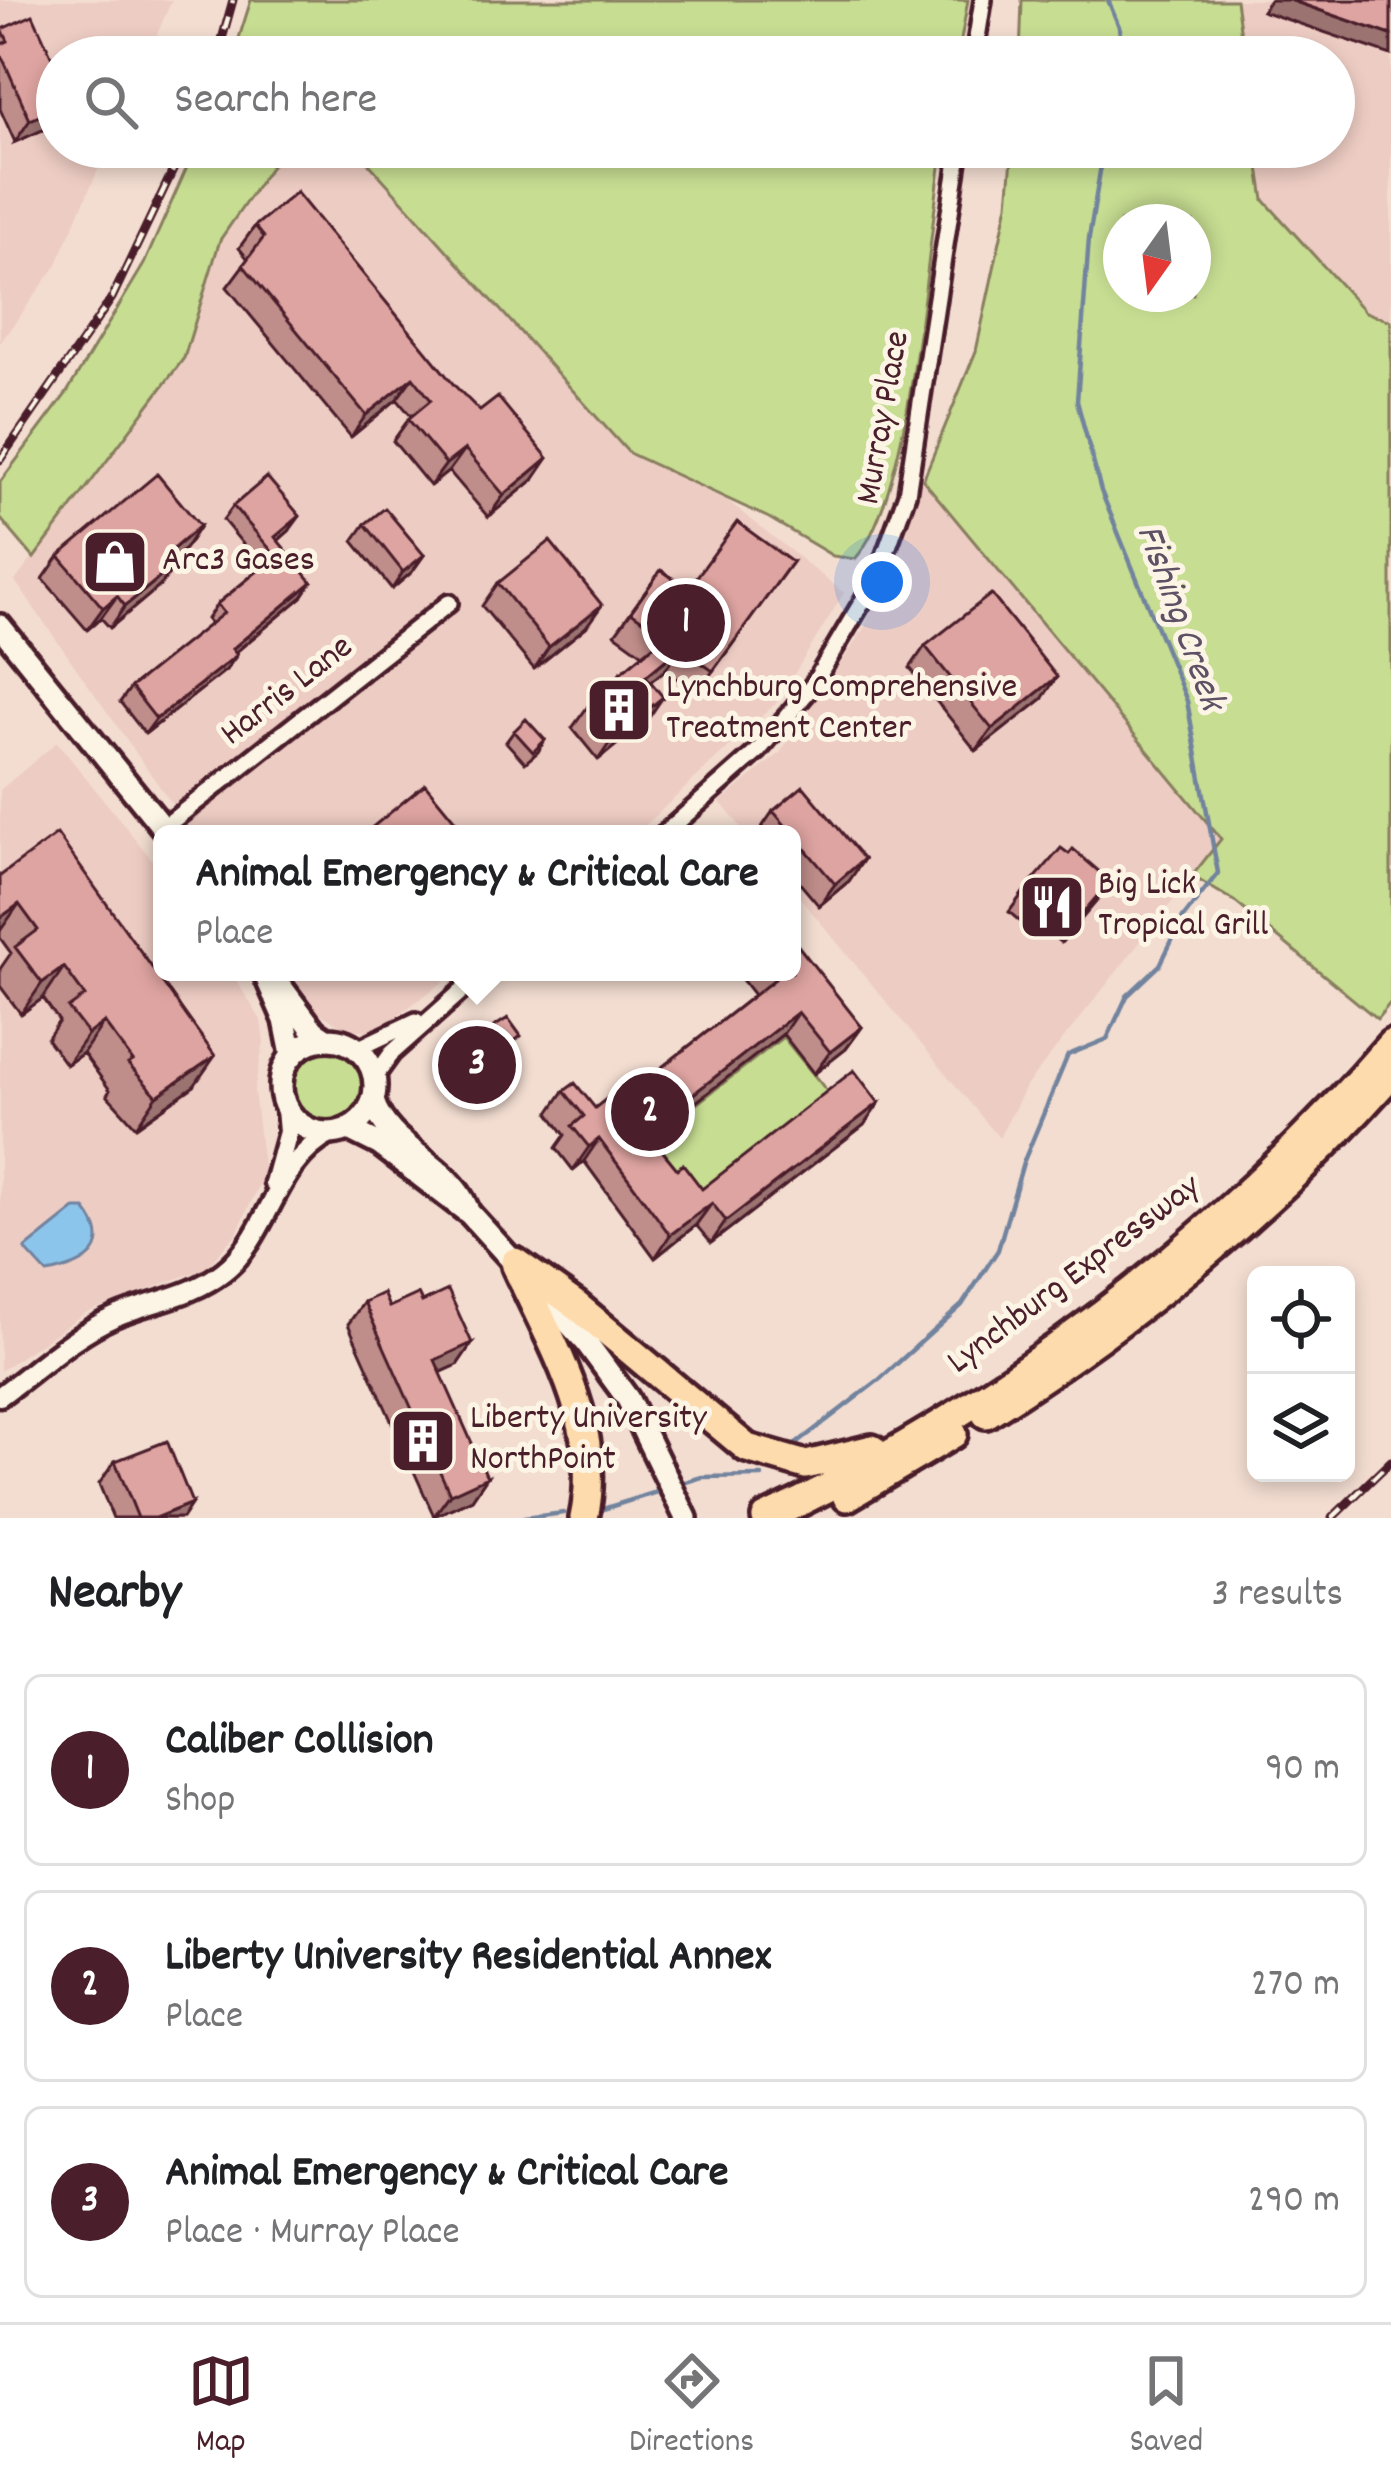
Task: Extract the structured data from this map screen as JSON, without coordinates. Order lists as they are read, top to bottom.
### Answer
{
  "streets": {
    "highway": ["Lynchburg Expressway"],
    "street": ["Murray Place", "Harris Lane"]
  },
  "water": ["Fishing Creek"],
  "places": {
    "shop": ["Arc3 Gases"],
    "building": ["Lynchburg Comprehensive Treatment Center", "Liberty University NorthPoint"],
    "restaurant": ["Big Lick Tropical Grill"]
  },
  "north": "bottom",
  "page": {
    "search": "Search here",
    "pins": ["1", "3", "2"],
    "popup": ["Animal Emergency & Critical Care", "Place"],
    "heading": ["Nearby", "3 results"],
    "list": [
      {
        "mark": "1",
        "name": "Caliber Collision",
        "note": "Shop",
        "value": "90 m"
      },
      {
        "mark": "2",
        "name": "Liberty University Residential Annex",
        "note": "Place",
        "value": "270 m"
      },
      {
        "mark": "3",
        "name": "Animal Emergency & Critical Care",
        "note": "Place · Murray Place",
        "value": "290 m"
      }
    ],
    "nav": ["Map", "Directions", "Saved"]
  }
}
